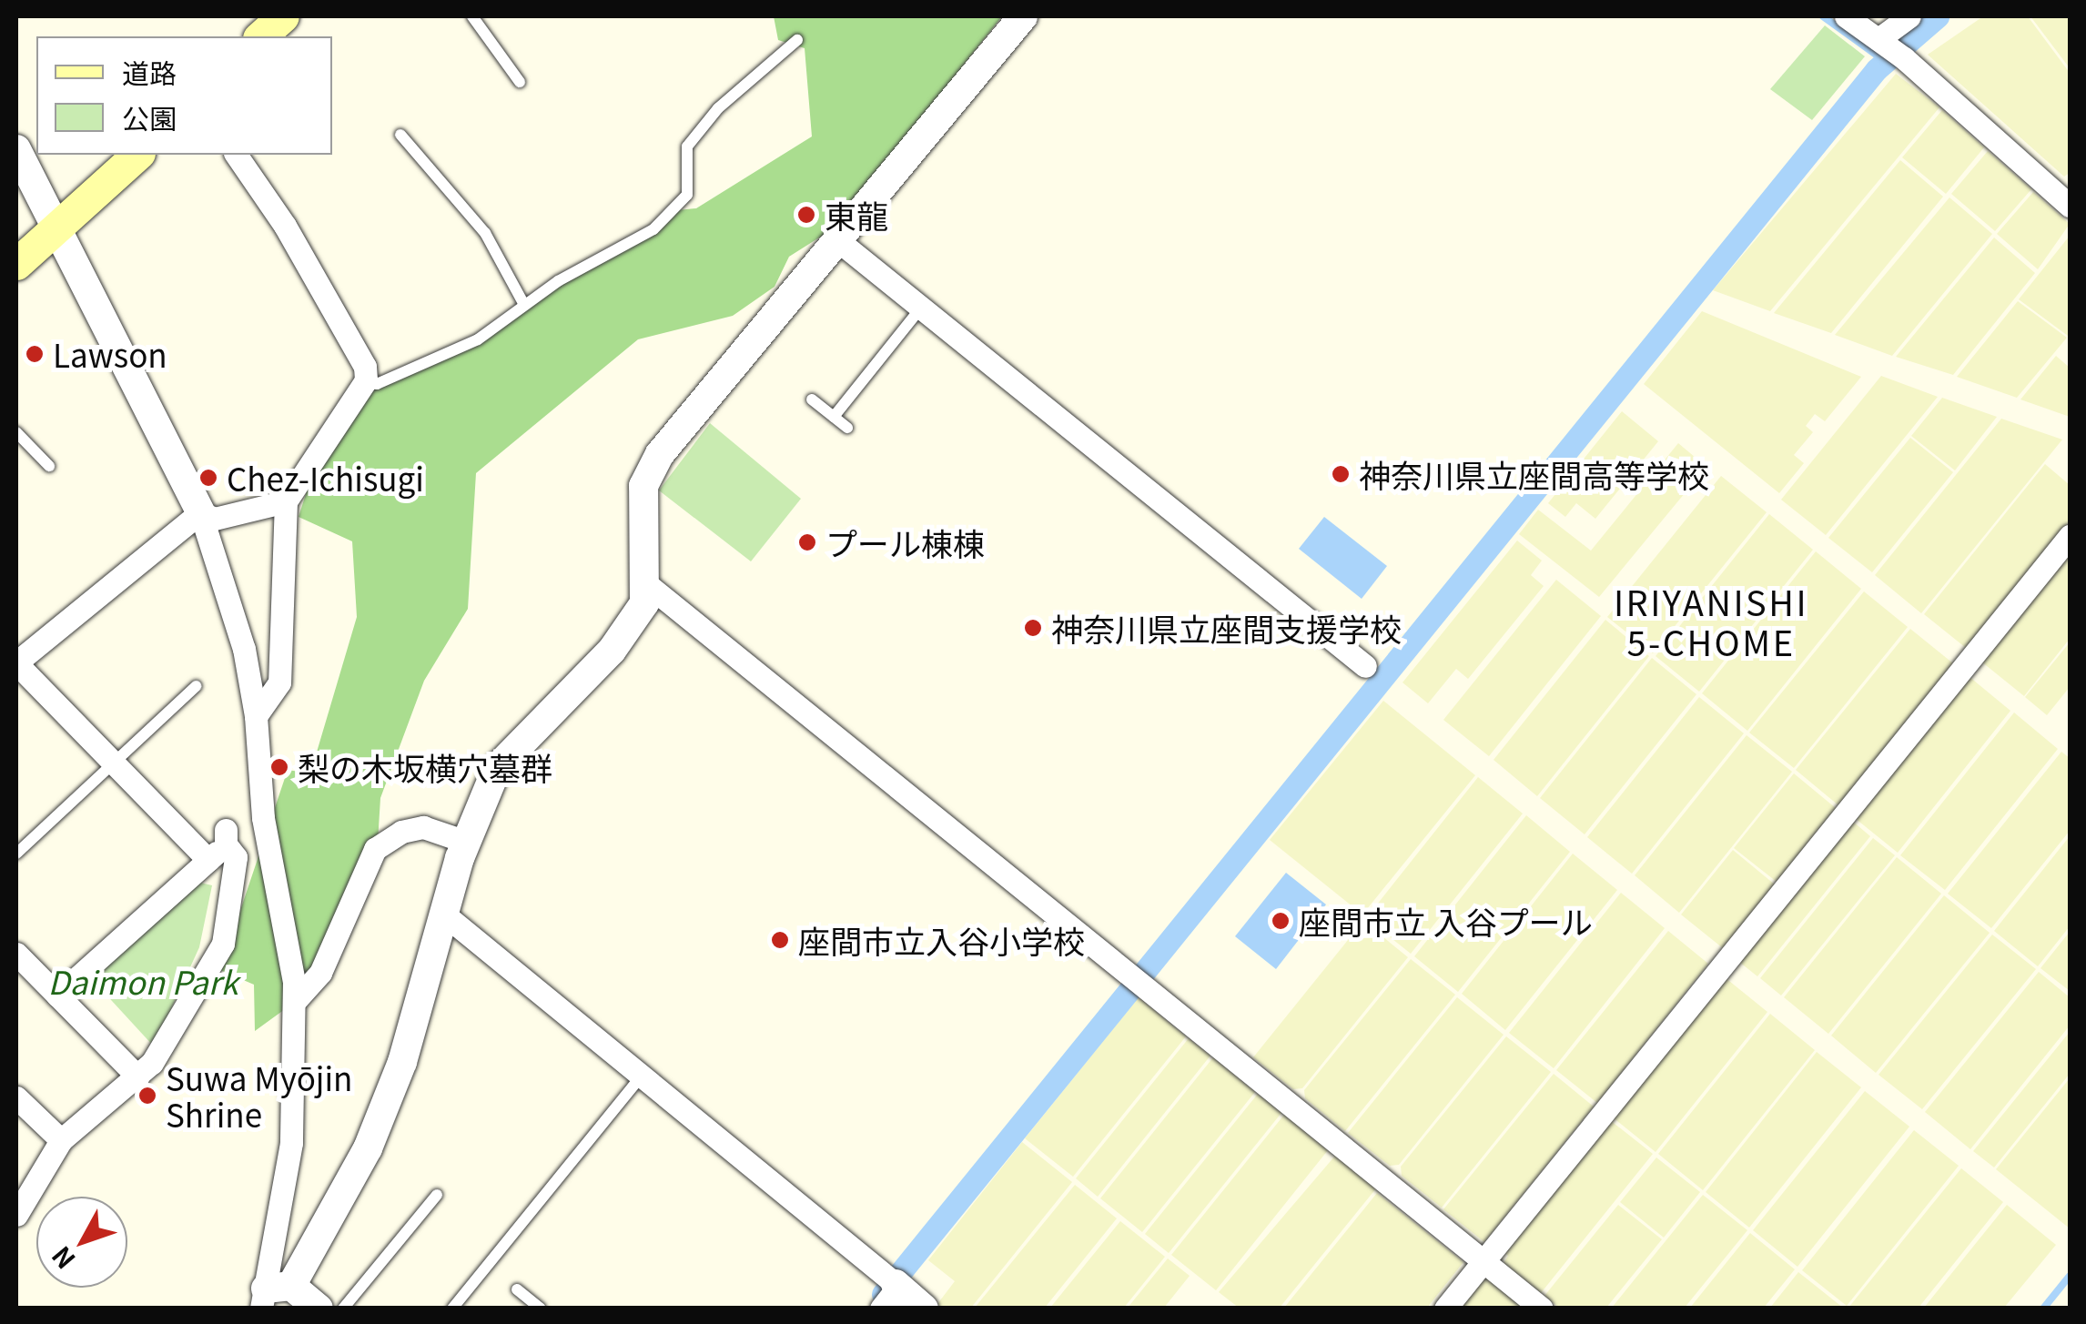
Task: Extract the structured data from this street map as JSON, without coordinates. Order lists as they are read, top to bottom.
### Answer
{
  "districts": ["IRIYANISHI 5-CHOME"],
  "parks": ["Daimon Park"],
  "places": [
    "東龍",
    "Lawson",
    "神奈川県立座間高等学校",
    "Chez-Ichisugi",
    "プール棟棟",
    "神奈川県立座間支援学校",
    "梨の木坂横穴墓群",
    "座間市立 入谷プール",
    "座間市立入谷小学校",
    "Suwa Myōjin Shrine"
  ],
  "legend": ["道路", "公園"],
  "north": "bottom left"
}
